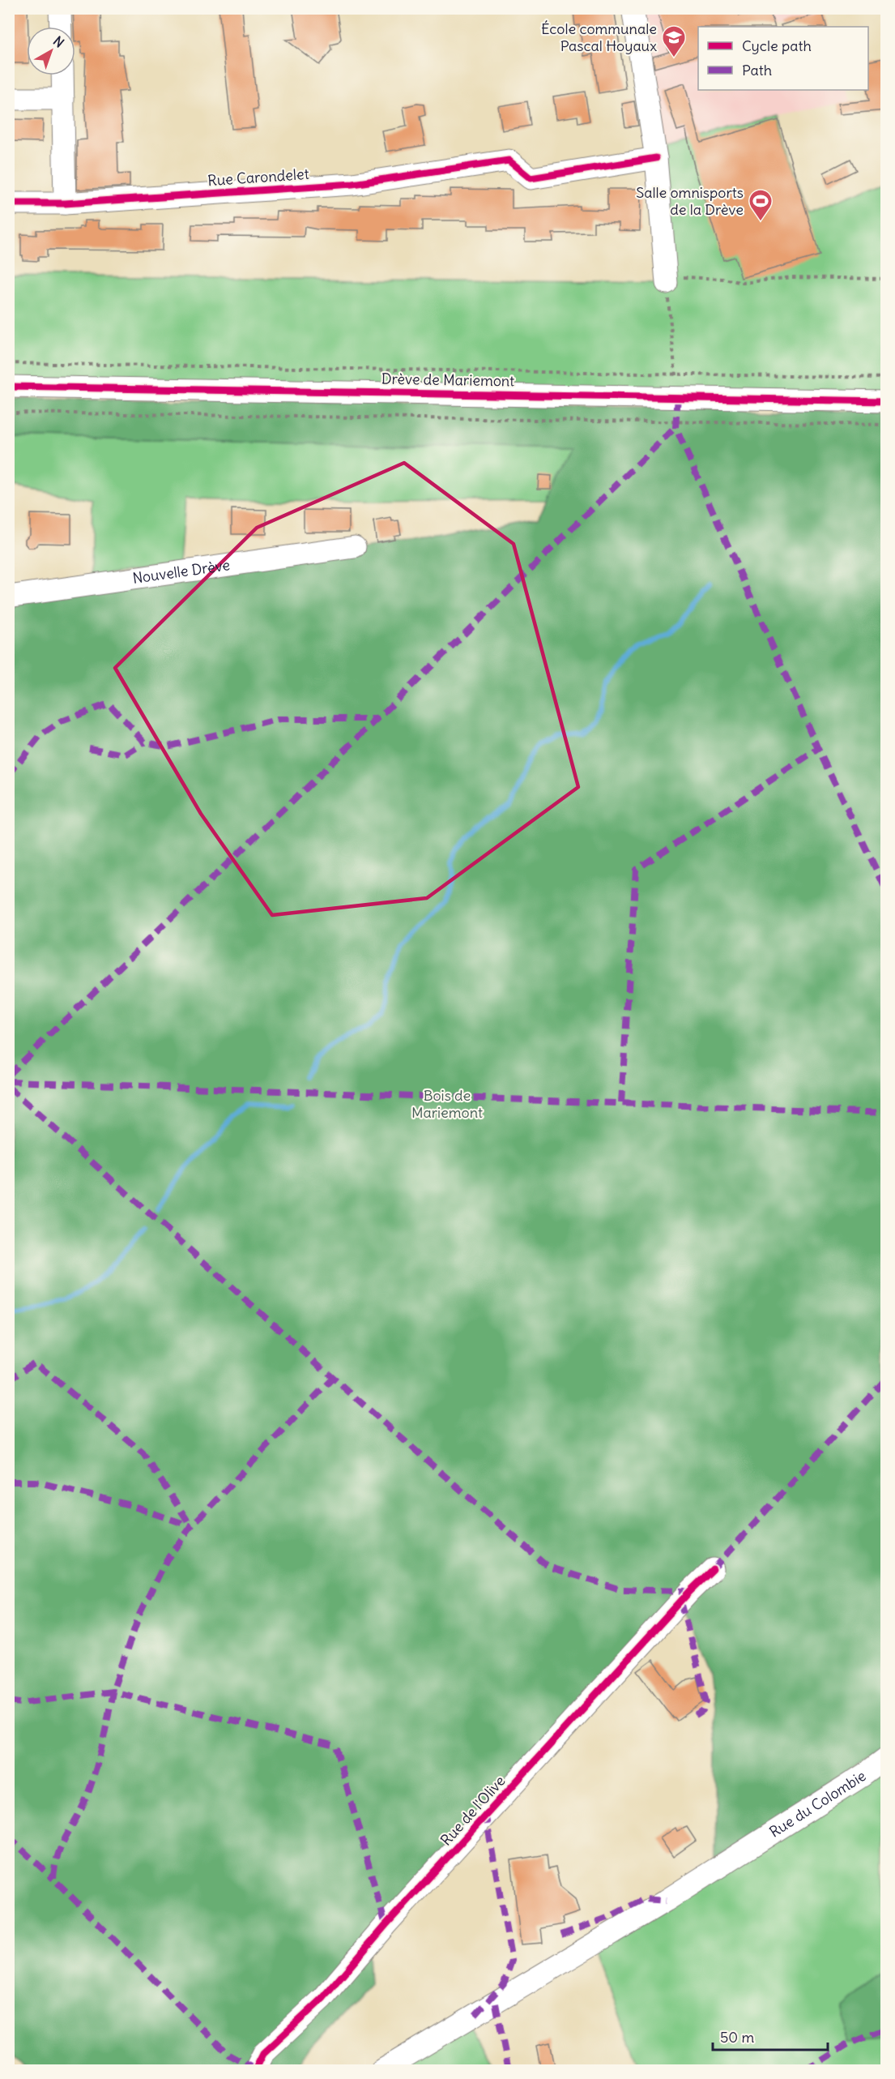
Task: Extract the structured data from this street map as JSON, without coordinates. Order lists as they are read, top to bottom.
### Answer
{
  "streets": {
    "street": [
      "Rue Carondelet",
      "Drève de Mariemont",
      "Nouvelle Drève",
      "Rue du Colombie",
      "Rue de l'Olive"
    ]
  },
  "parks": ["Bois de Mariemont"],
  "places": {
    "school or university": ["École communale Pascal Hoyaux"],
    "sports": ["Salle omnisports de la Drève"]
  },
  "legend": ["Cycle path", "Path"],
  "scale_bar": "50 m",
  "north": "top right"
}
